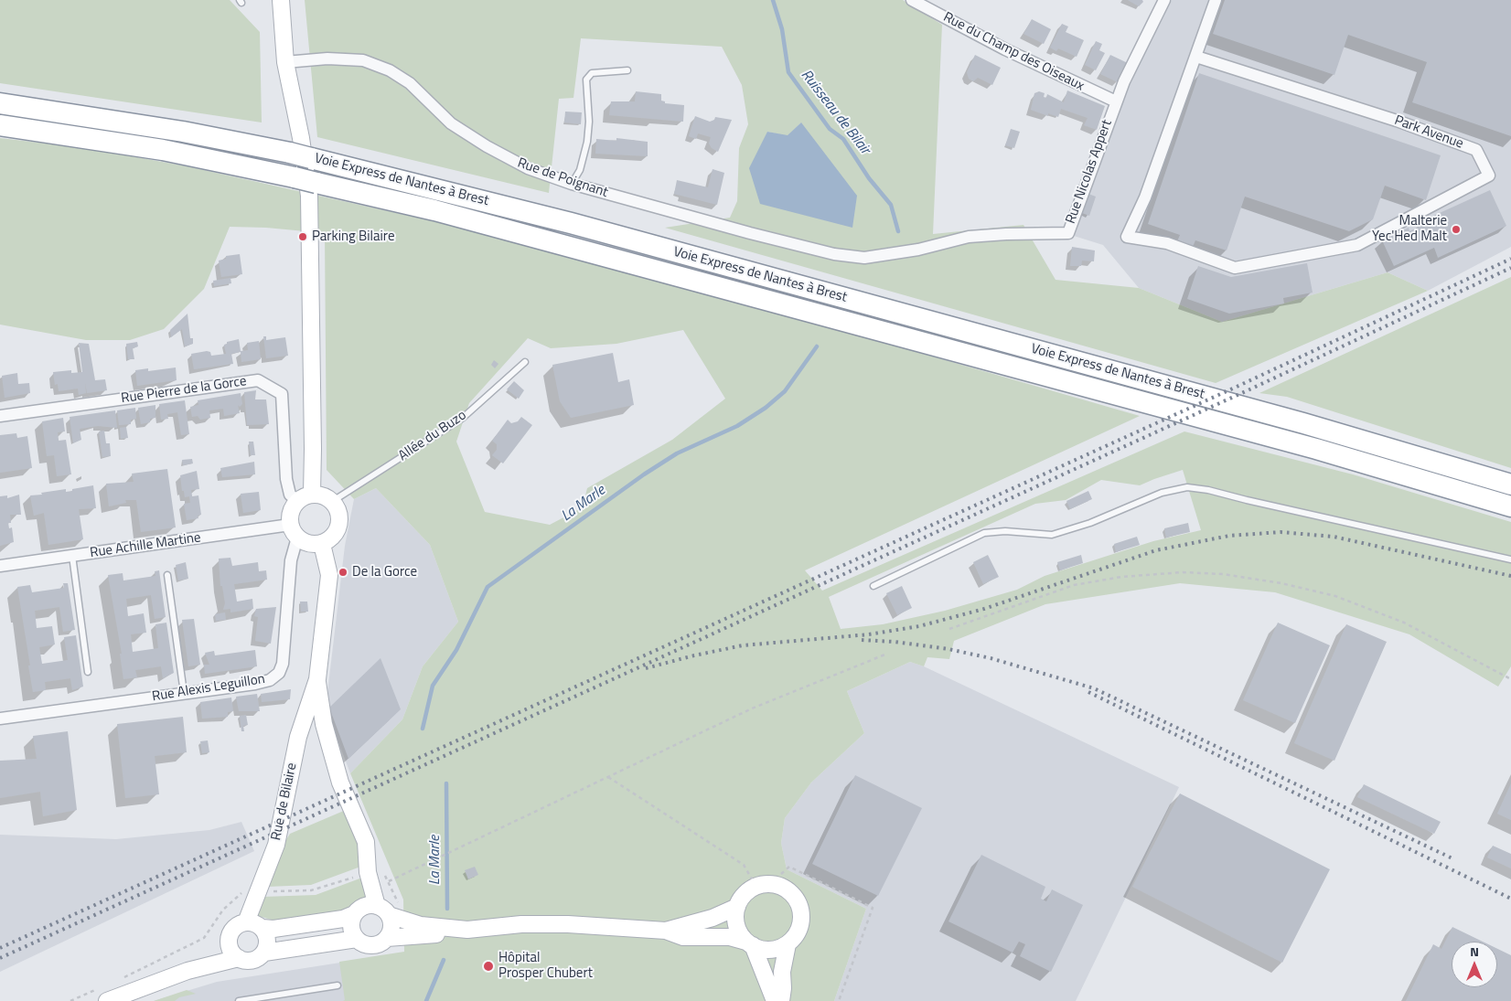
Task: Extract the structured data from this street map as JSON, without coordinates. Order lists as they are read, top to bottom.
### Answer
{
  "streets": {
    "highway": ["Voie Express de Nantes à Brest"],
    "street": [
      "Rue du Champ des Oiseaux",
      "Park Avenue",
      "Rue Nicolas Appert",
      "Rue de Poignant",
      "Rue Pierre de la Gorce",
      "Rue Achille Martine",
      "Rue Alexis Leguillon",
      "Rue de Bilaire"
    ],
    "lane": ["Allée du Buzo"]
  },
  "crossings": [
    ["Rue du Champ des Oiseaux", "Rue Nicolas Appert"],
    ["Rue Nicolas Appert", "Rue de Poignant"],
    ["Rue Pierre de la Gorce", "Allée du Buzo"],
    ["Rue Pierre de la Gorce", "Rue Achille Martine"],
    ["Rue Pierre de la Gorce", "Rue Alexis Leguillon"],
    ["Rue Pierre de la Gorce", "Rue de Bilaire"],
    ["Allée du Buzo", "Rue Achille Martine"],
    ["Allée du Buzo", "Rue Alexis Leguillon"],
    ["Allée du Buzo", "Rue de Bilaire"],
    ["Rue Achille Martine", "Rue Alexis Leguillon"],
    ["Rue Achille Martine", "Rue de Bilaire"],
    ["Rue Alexis Leguillon", "Rue de Bilaire"]
  ],
  "water": ["Ruisseau de Bilair", "La Marle"],
  "places": [
    "Malterie Yec'Hed Malt",
    "Parking Bilaire",
    "De la Gorce",
    "Hôpital Prosper Chubert"
  ],
  "north": "top"
}
